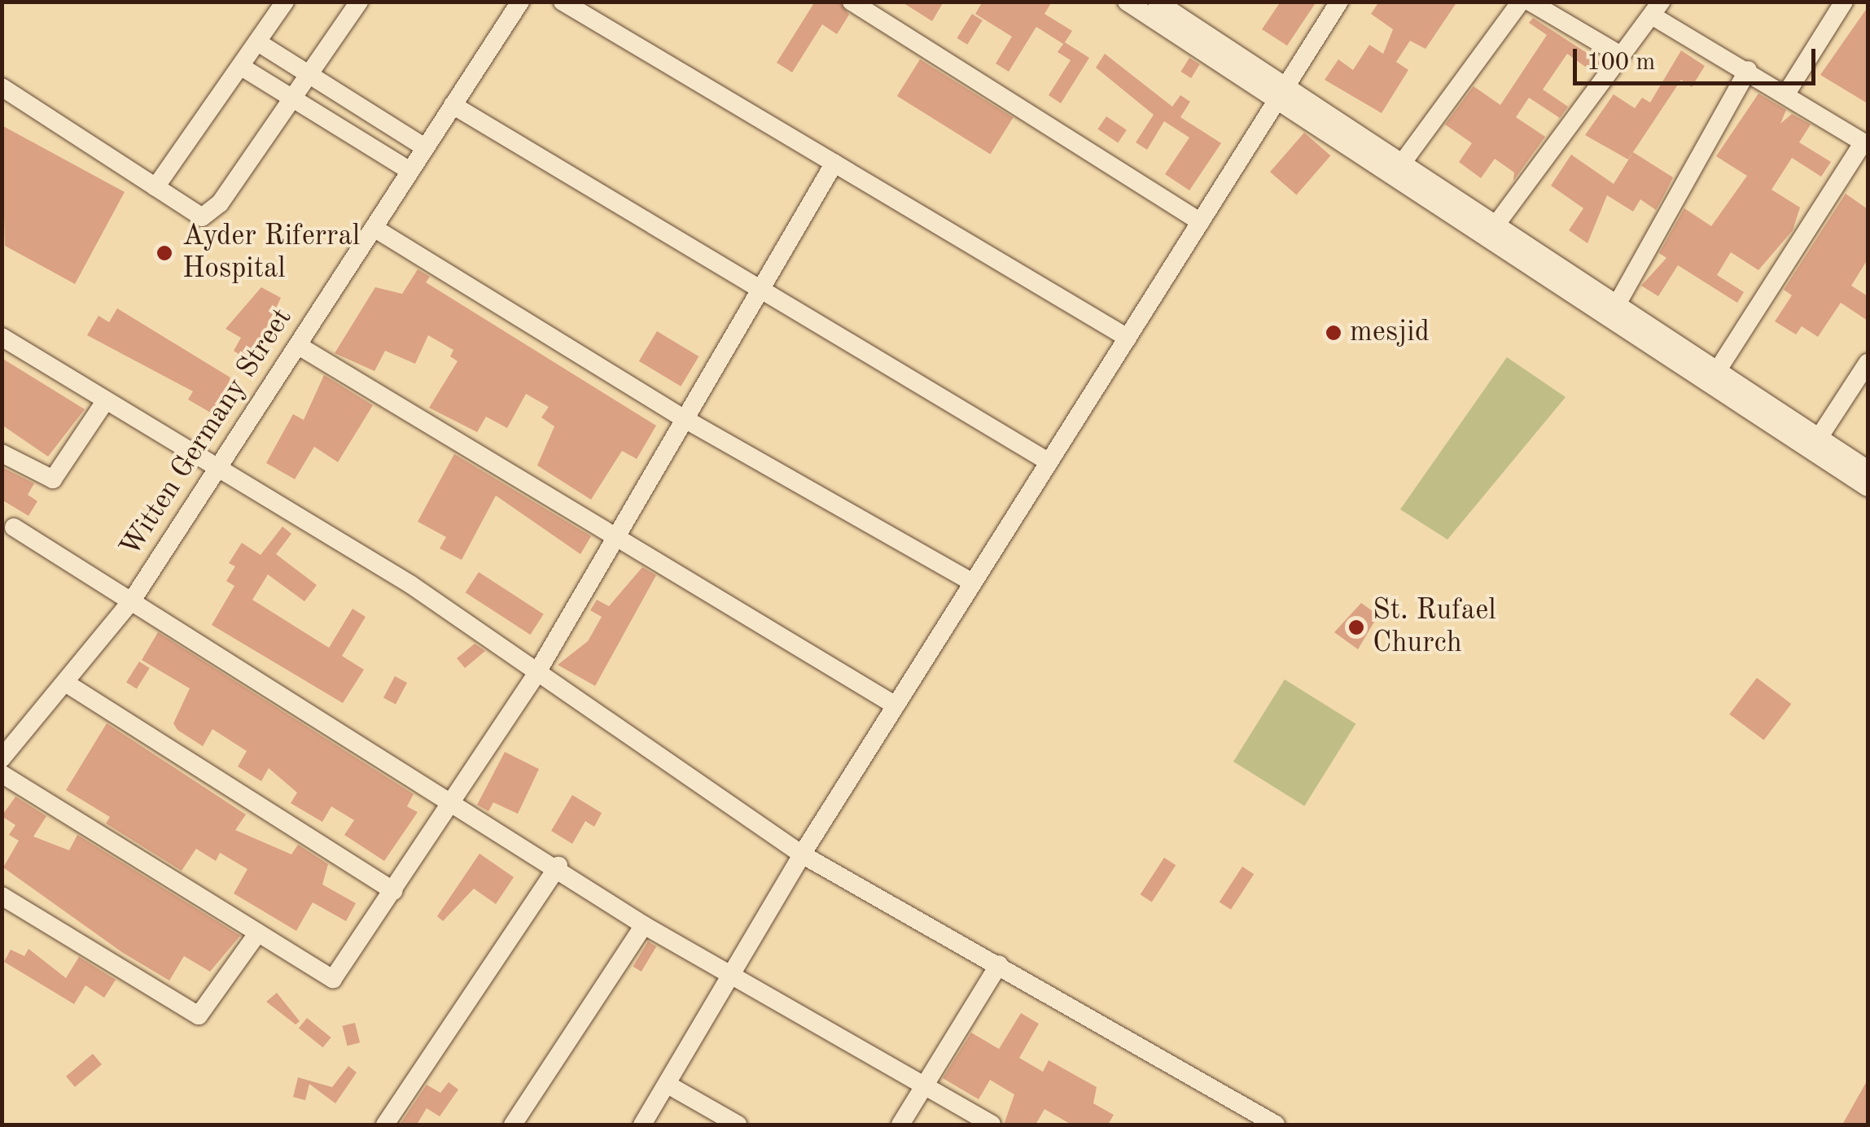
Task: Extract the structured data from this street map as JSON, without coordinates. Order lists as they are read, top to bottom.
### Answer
{
  "streets": {
    "street": ["Witten Germany Street"]
  },
  "places": ["Ayder Riferral Hospital", "mesjid", "St. Rufael Church"],
  "scale_bar": "100 m"
}
